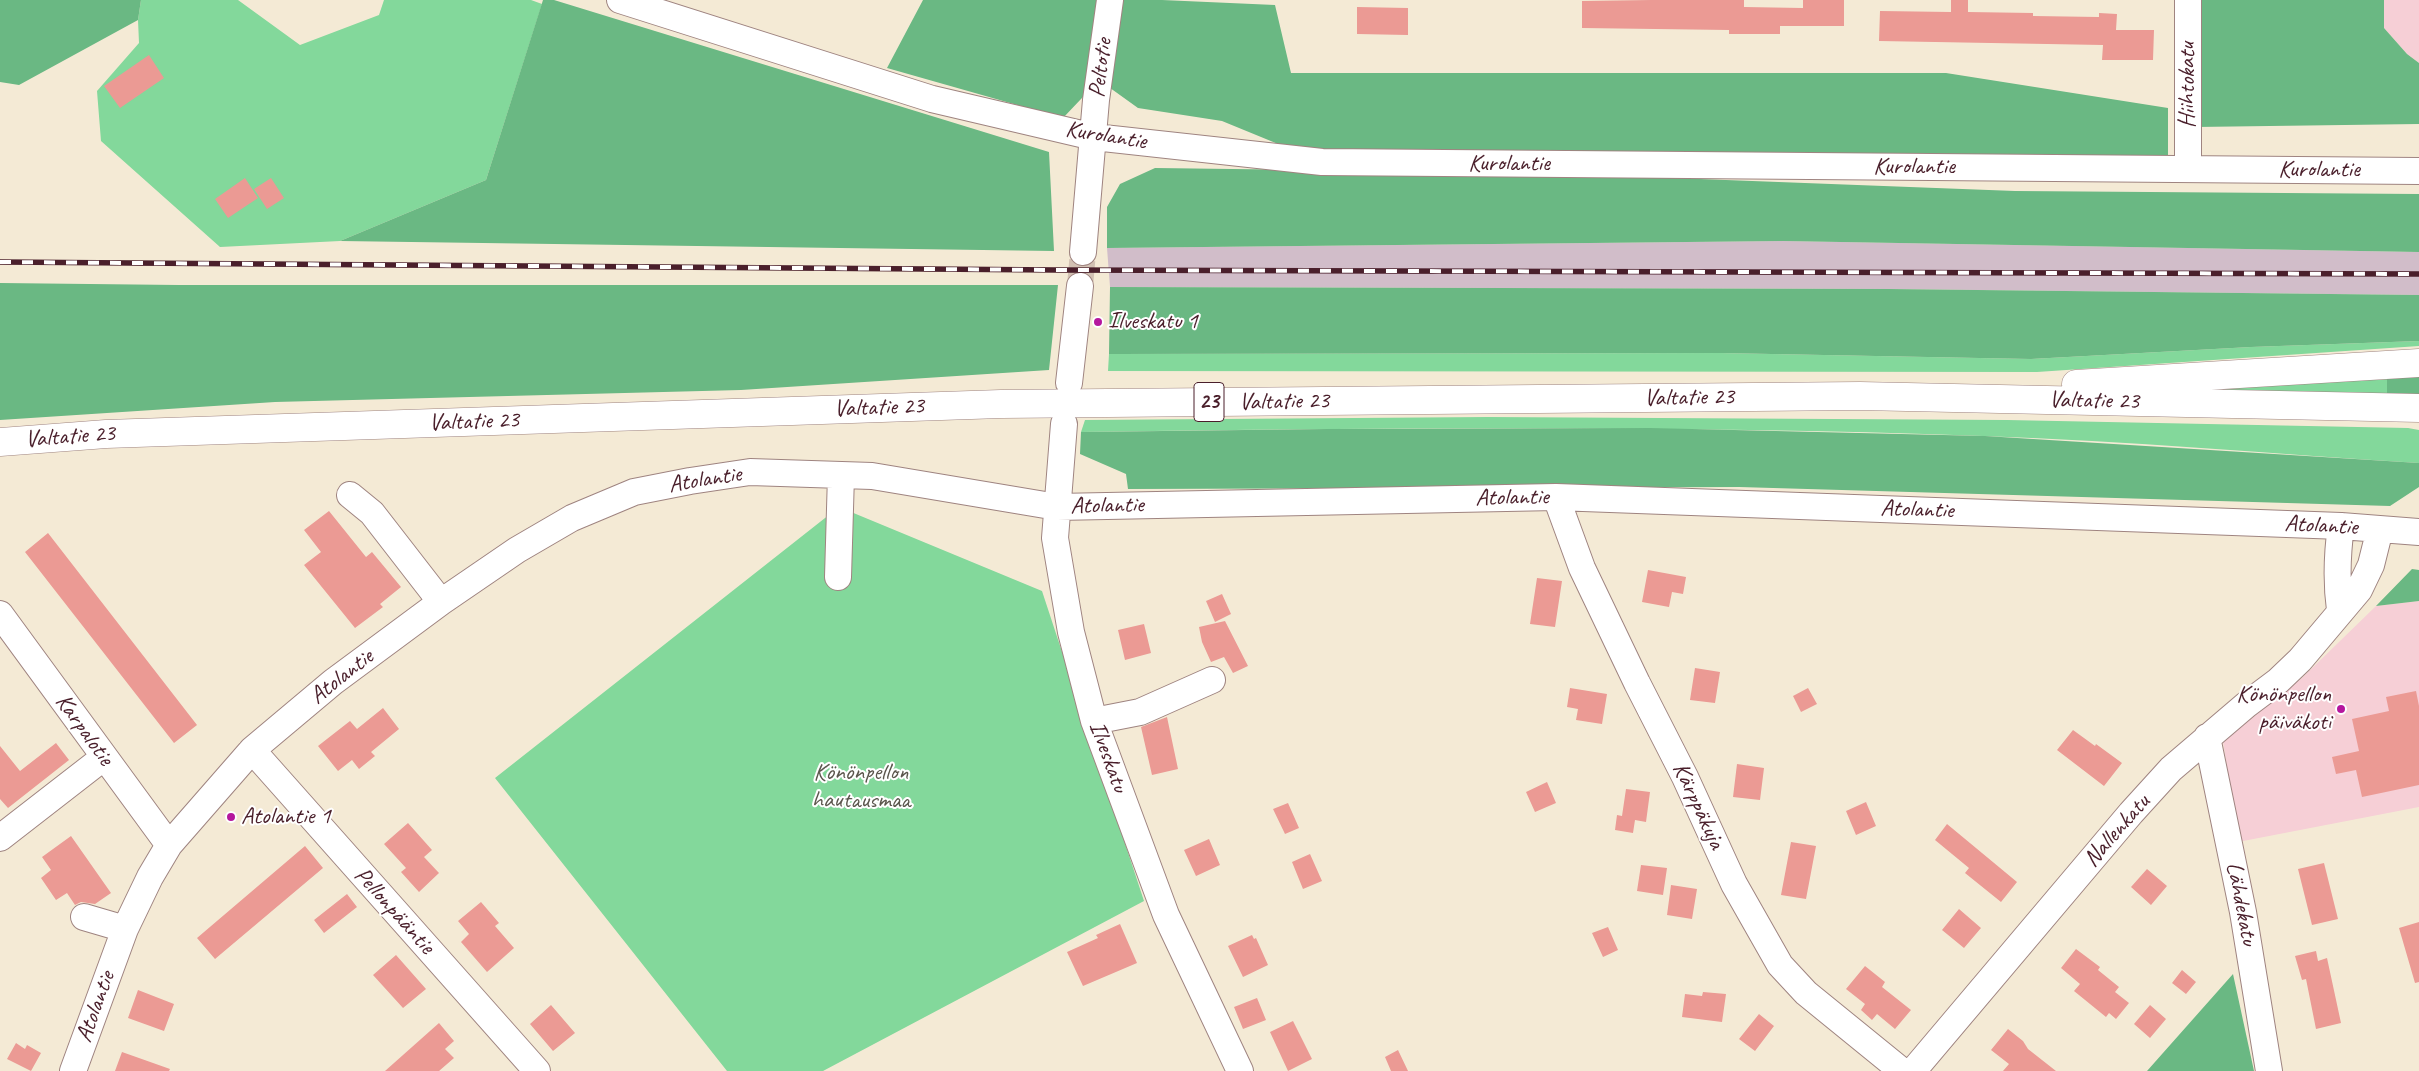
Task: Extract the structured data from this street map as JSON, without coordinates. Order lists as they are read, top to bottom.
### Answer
{
  "streets": {
    "highway": ["Valtatie 23", "23"],
    "street": [
      "Peltotie",
      "Hiihtokatu",
      "Kurolantie",
      "Atolantie",
      "Karpalotie",
      "Ilveskatu",
      "Kärppäkuja",
      "Nallenkatu",
      "Lähdekatu",
      "Pellonpääntie"
    ]
  },
  "crossings": [
    ["Peltotie", "Kurolantie"],
    ["Hiihtokatu", "Kurolantie"],
    ["Atolantie", "Karpalotie"],
    ["Atolantie", "Ilveskatu"],
    ["Atolantie", "Kärppäkuja"],
    ["Atolantie", "Nallenkatu"],
    ["Atolantie", "Pellonpääntie"],
    ["Nallenkatu", "Lähdekatu"]
  ],
  "parks": ["Könönpellon hautausmaa"],
  "places": ["Ilveskatu 1", "Könönpellon päiväkoti", "Atolantie 1"]
}
